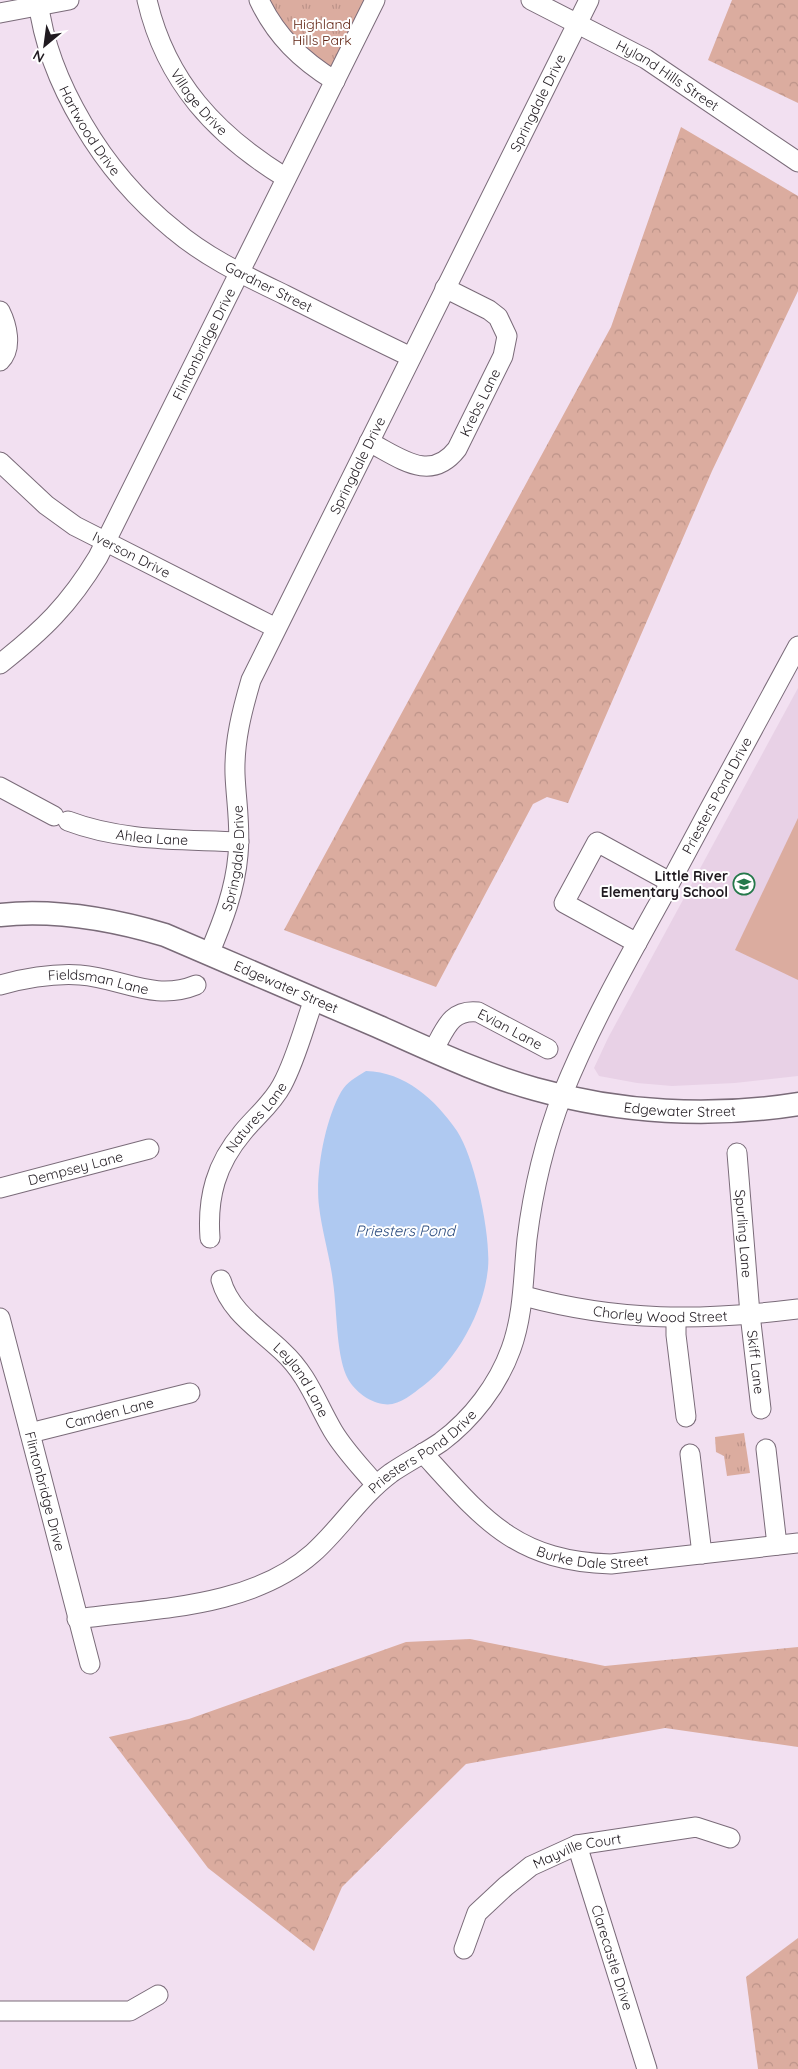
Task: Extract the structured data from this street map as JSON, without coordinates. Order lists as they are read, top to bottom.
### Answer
{
  "streets": {
    "street": [
      "Hyland Hills Street",
      "Village Drive",
      "Springdale Drive",
      "Hartwood Drive",
      "Gardner Street",
      "Flintonbridge Drive",
      "Krebs Lane",
      "Iverson Drive",
      "Priesters Pond Drive",
      "Ahlea Lane",
      "Fieldsman Lane",
      "Edgewater Street",
      "Evian Lane",
      "Natures Lane",
      "Dempsey Lane",
      "Spurling Lane",
      "Chorley Wood Street",
      "Skiff Lane",
      "Leyland Lane",
      "Camden Lane",
      "Burke Dale Street",
      "Mayville Court",
      "Clarecastle Drive"
    ]
  },
  "crossings": [
    ["Hyland Hills Street", "Springdale Drive"],
    ["Village Drive", "Flintonbridge Drive"],
    ["Springdale Drive", "Gardner Street"],
    ["Springdale Drive", "Krebs Lane"],
    ["Springdale Drive", "Iverson Drive"],
    ["Springdale Drive", "Ahlea Lane"],
    ["Springdale Drive", "Edgewater Street"],
    ["Hartwood Drive", "Gardner Street"],
    ["Gardner Street", "Flintonbridge Drive"],
    ["Flintonbridge Drive", "Iverson Drive"],
    ["Flintonbridge Drive", "Priesters Pond Drive"],
    ["Flintonbridge Drive", "Camden Lane"],
    ["Priesters Pond Drive", "Edgewater Street"],
    ["Priesters Pond Drive", "Chorley Wood Street"],
    ["Priesters Pond Drive", "Leyland Lane"],
    ["Priesters Pond Drive", "Burke Dale Street"],
    ["Edgewater Street", "Evian Lane"],
    ["Edgewater Street", "Natures Lane"],
    ["Spurling Lane", "Chorley Wood Street"],
    ["Spurling Lane", "Skiff Lane"],
    ["Chorley Wood Street", "Skiff Lane"],
    ["Mayville Court", "Clarecastle Drive"]
  ],
  "water": ["Priesters Pond"],
  "parks": ["Highland Hills Park"],
  "places": {
    "school or university": ["Little River Elementary School"]
  },
  "north": "bottom left"
}
